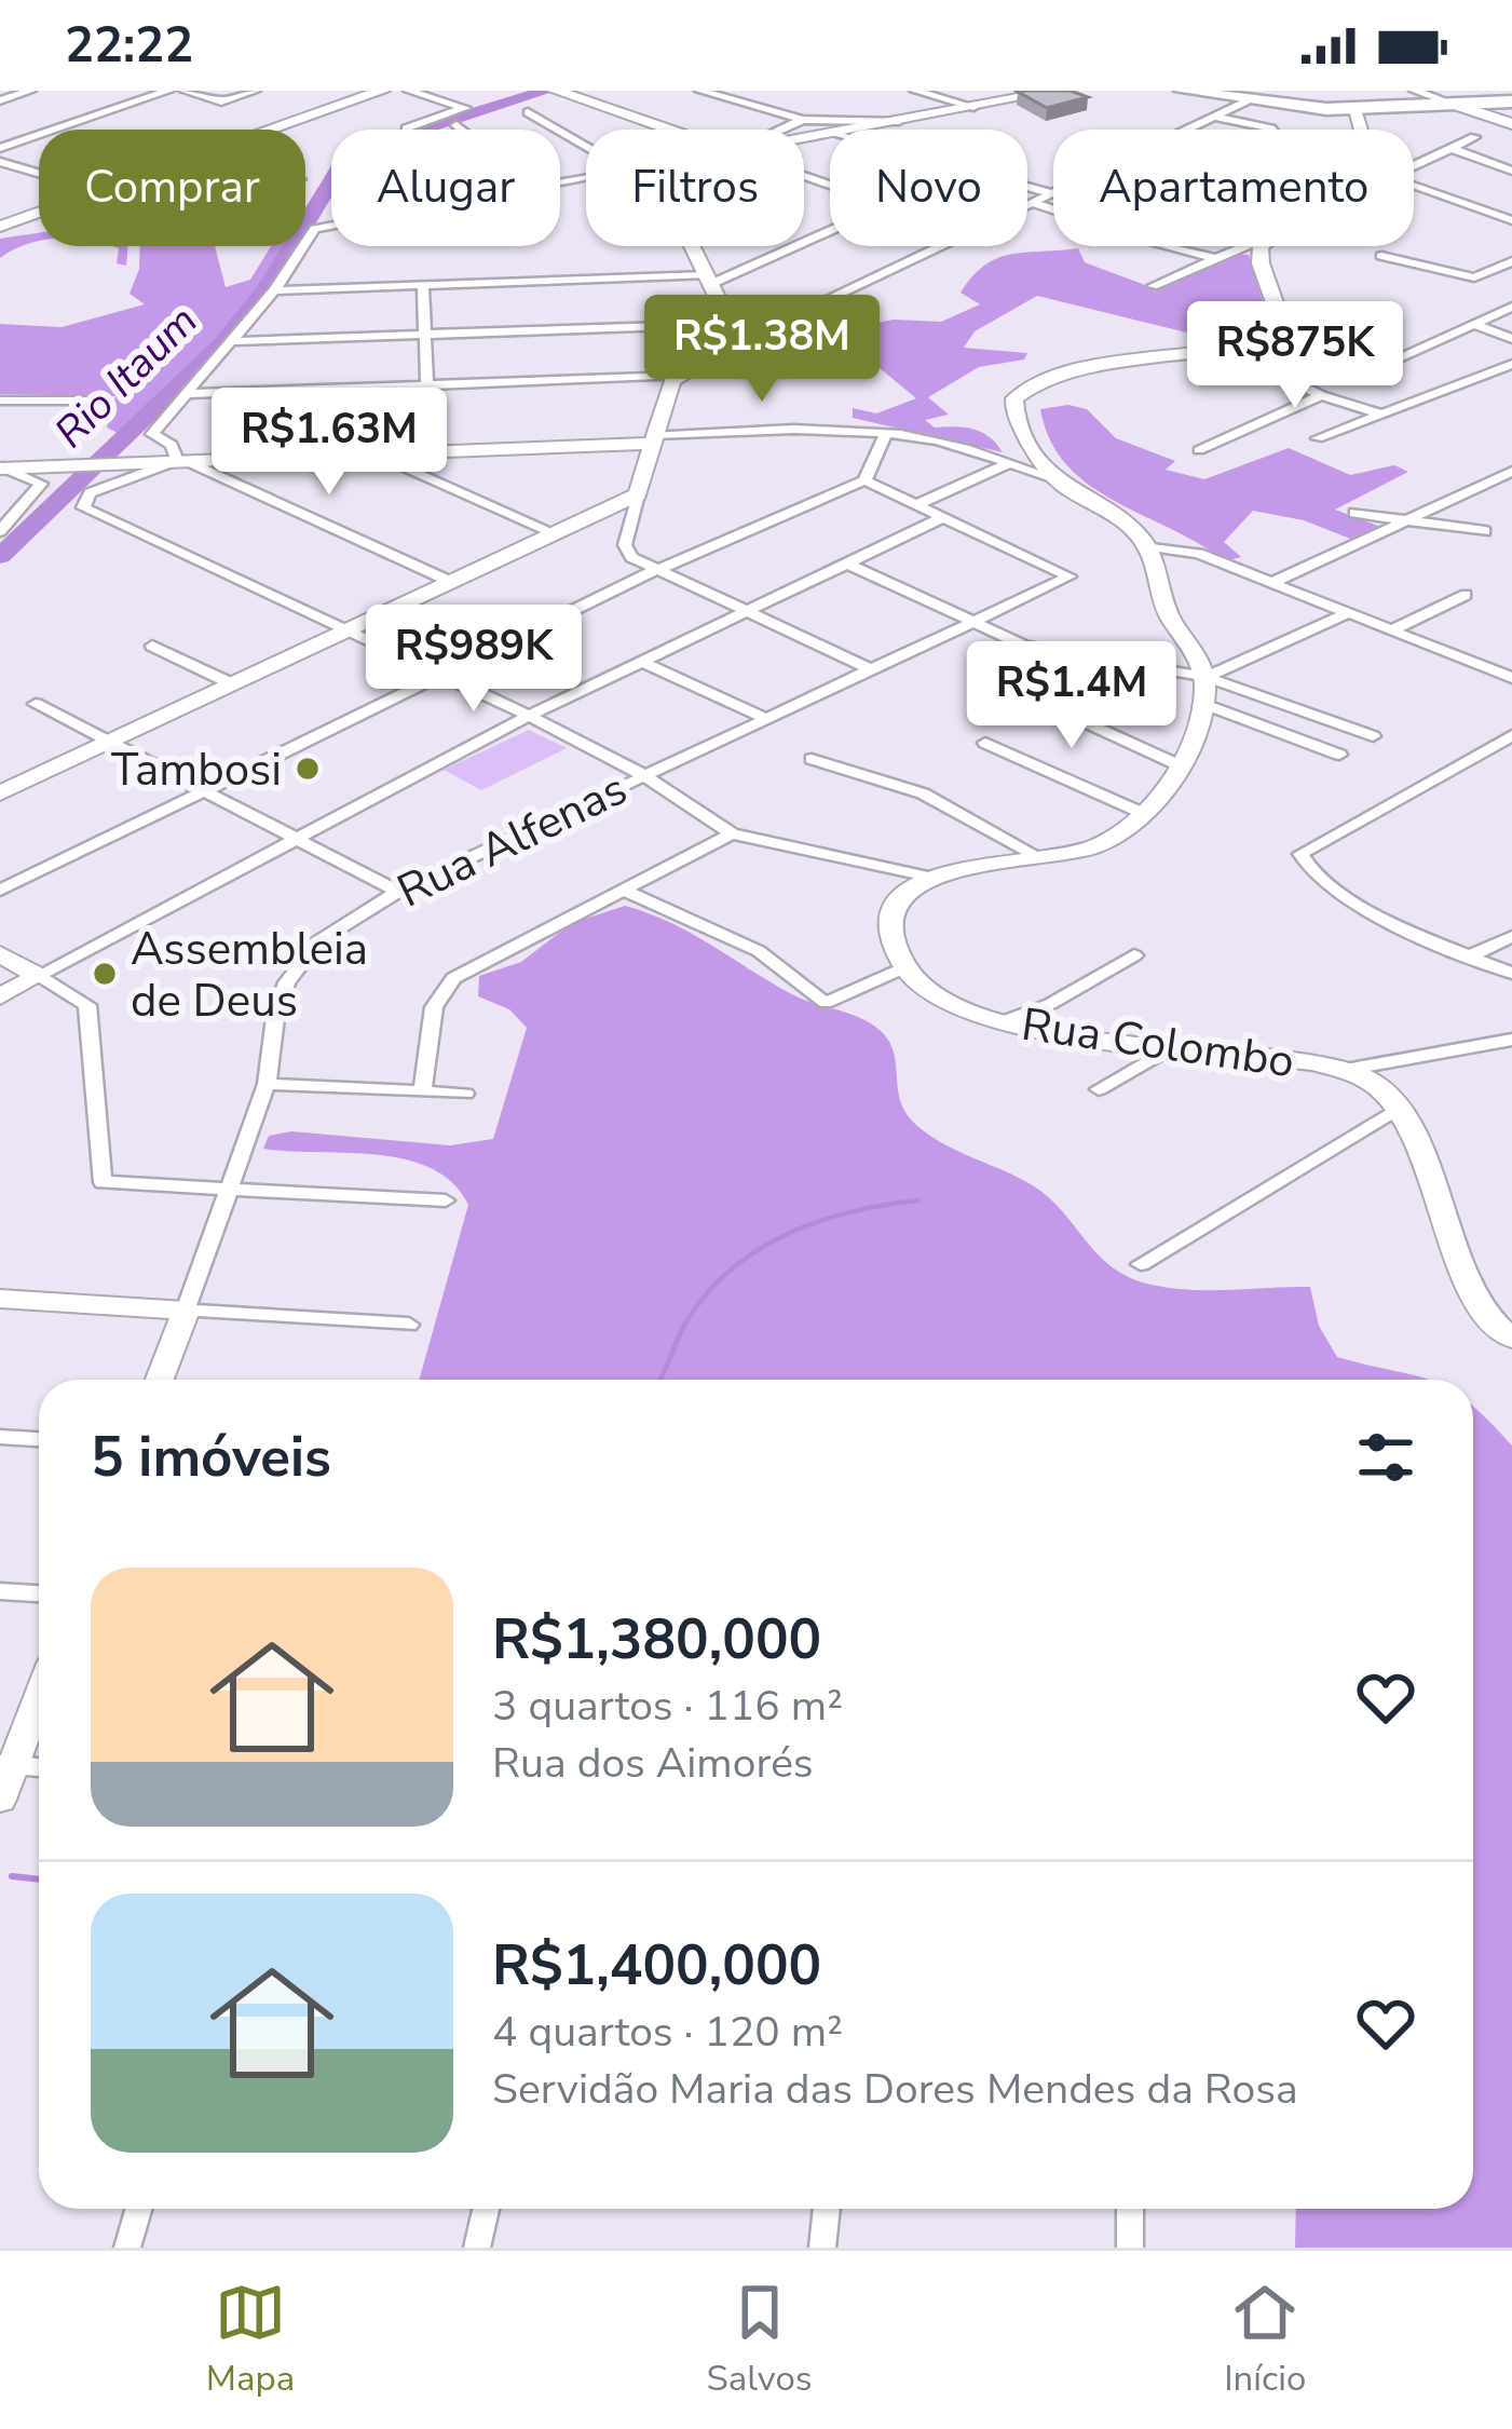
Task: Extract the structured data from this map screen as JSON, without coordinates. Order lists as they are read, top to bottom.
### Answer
{
  "streets": {
    "street": ["Rua Alfenas", "Rua Colombo"]
  },
  "water": ["Rio Itaum"],
  "places": ["Tambosi", "Assembleia de Deus"],
  "page": {
    "status": "22:22",
    "chip": [
      "Comprar",
      "Alugar",
      "Filtros",
      "Novo",
      "Apartamento"
    ],
    "price": [
      "R$1.38M",
      "R$875K",
      "R$1.63M",
      "R$989K",
      "R$1.4M"
    ],
    "heading": "5 imóveis",
    "list": [
      {
        "name": "R$1,380,000",
        "note": "3 quartos · 116 m² · Rua dos Aimorés"
      },
      {
        "name": "R$1,400,000",
        "note": "4 quartos · 120 m² · Servidão Maria das Dores Mendes da Rosa"
      }
    ],
    "tabs": ["Mapa", "Salvos", "Início"]
  }
}
